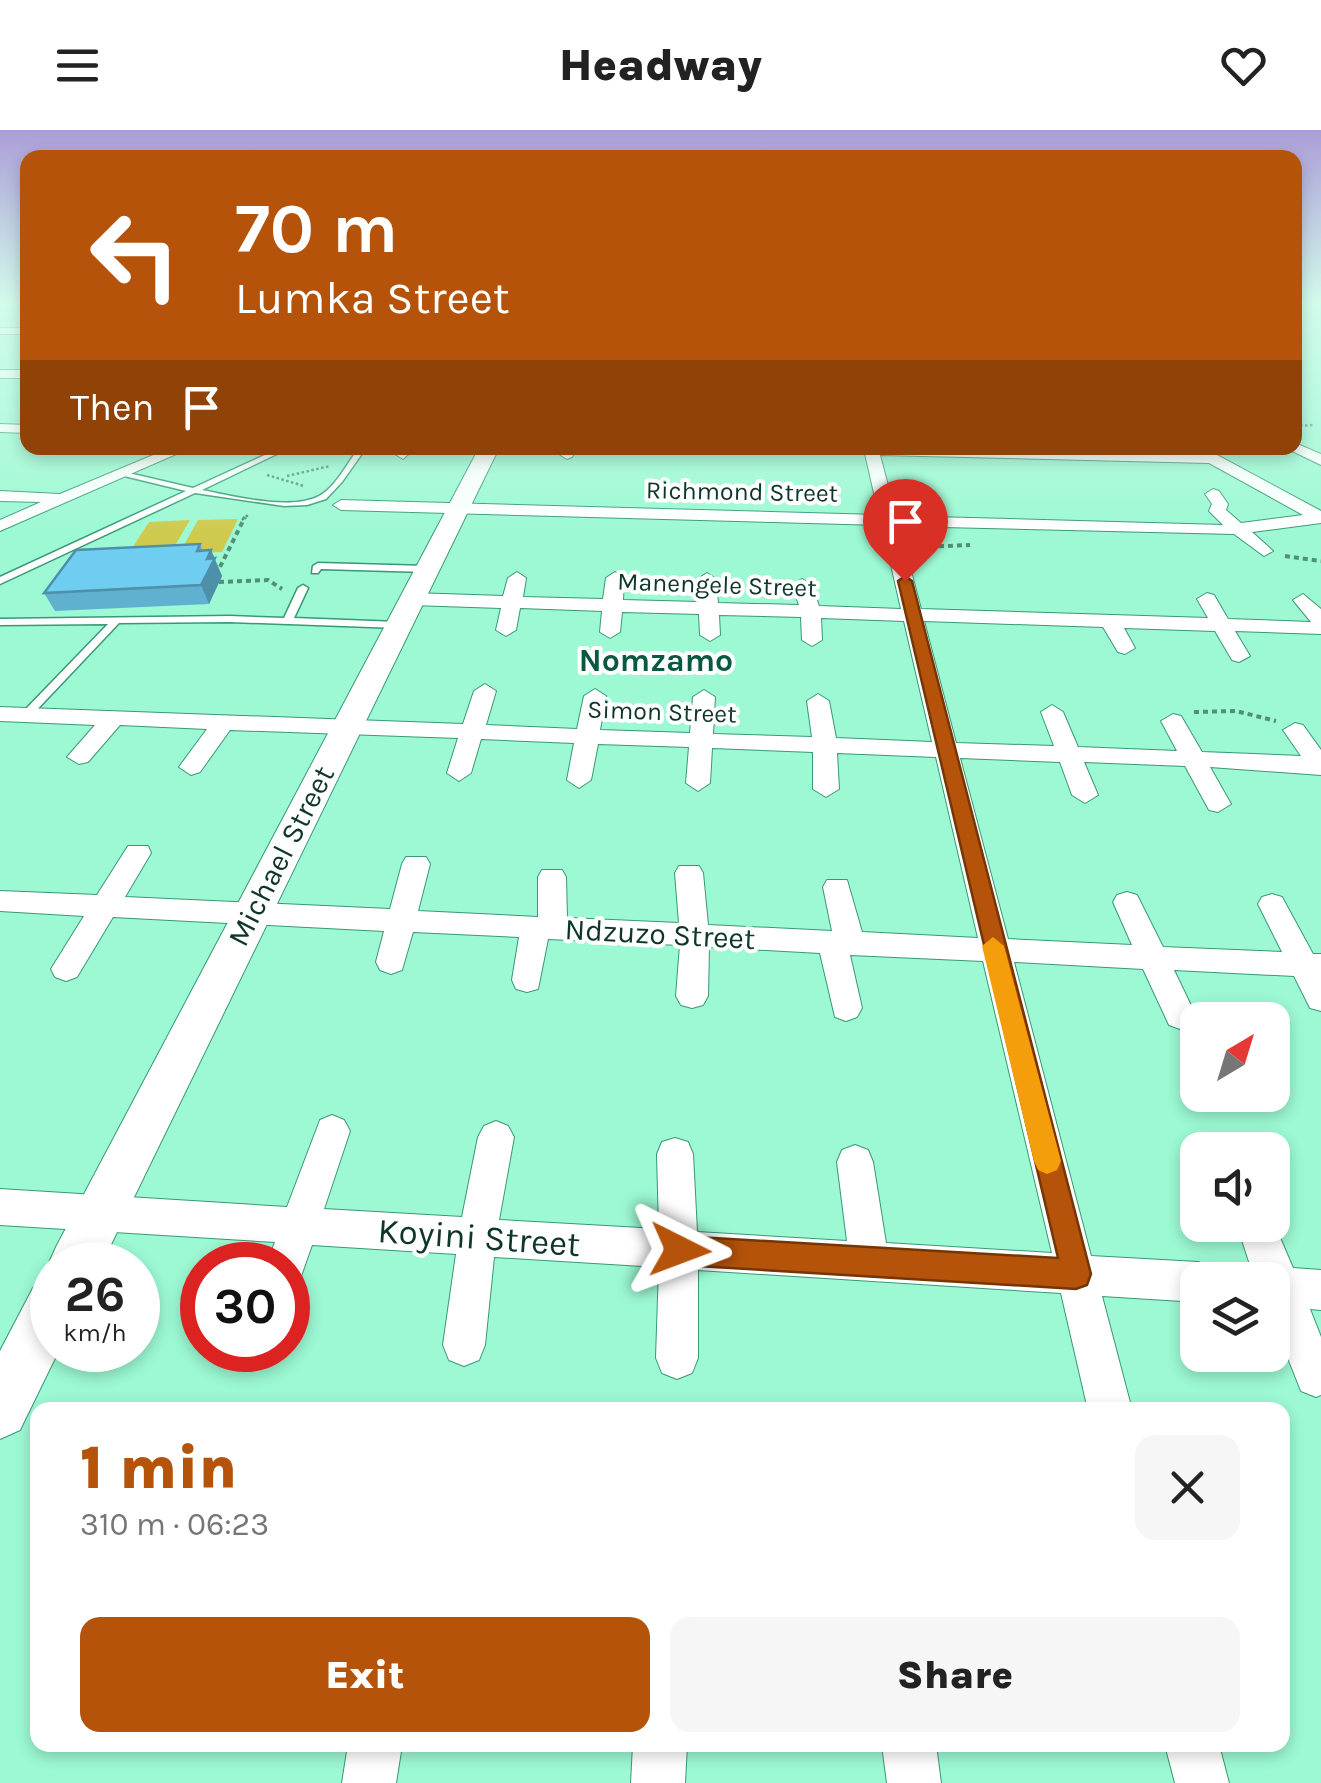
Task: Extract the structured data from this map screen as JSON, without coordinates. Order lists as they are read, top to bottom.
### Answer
{
  "streets": {
    "street": [
      "Richmond Street",
      "Manengele Street",
      "Simon Street",
      "Michael Street",
      "Ndzuzo Street",
      "Koyini Street"
    ]
  },
  "crossings": [
    ["Richmond Street", "Michael Street"],
    ["Manengele Street", "Michael Street"],
    ["Simon Street", "Michael Street"],
    ["Michael Street", "Ndzuzo Street"],
    ["Michael Street", "Koyini Street"]
  ],
  "districts": ["Nomzamo"],
  "north": "top right",
  "page": {
    "header": "Headway",
    "turn": ["70 m", "Lumka Street"],
    "then": "Then",
    "speed": "26 km/h",
    "limit": "30",
    "heading": ["1 min", "310 m · 06:23"],
    "buttons": ["Exit", "Share"]
  }
}
